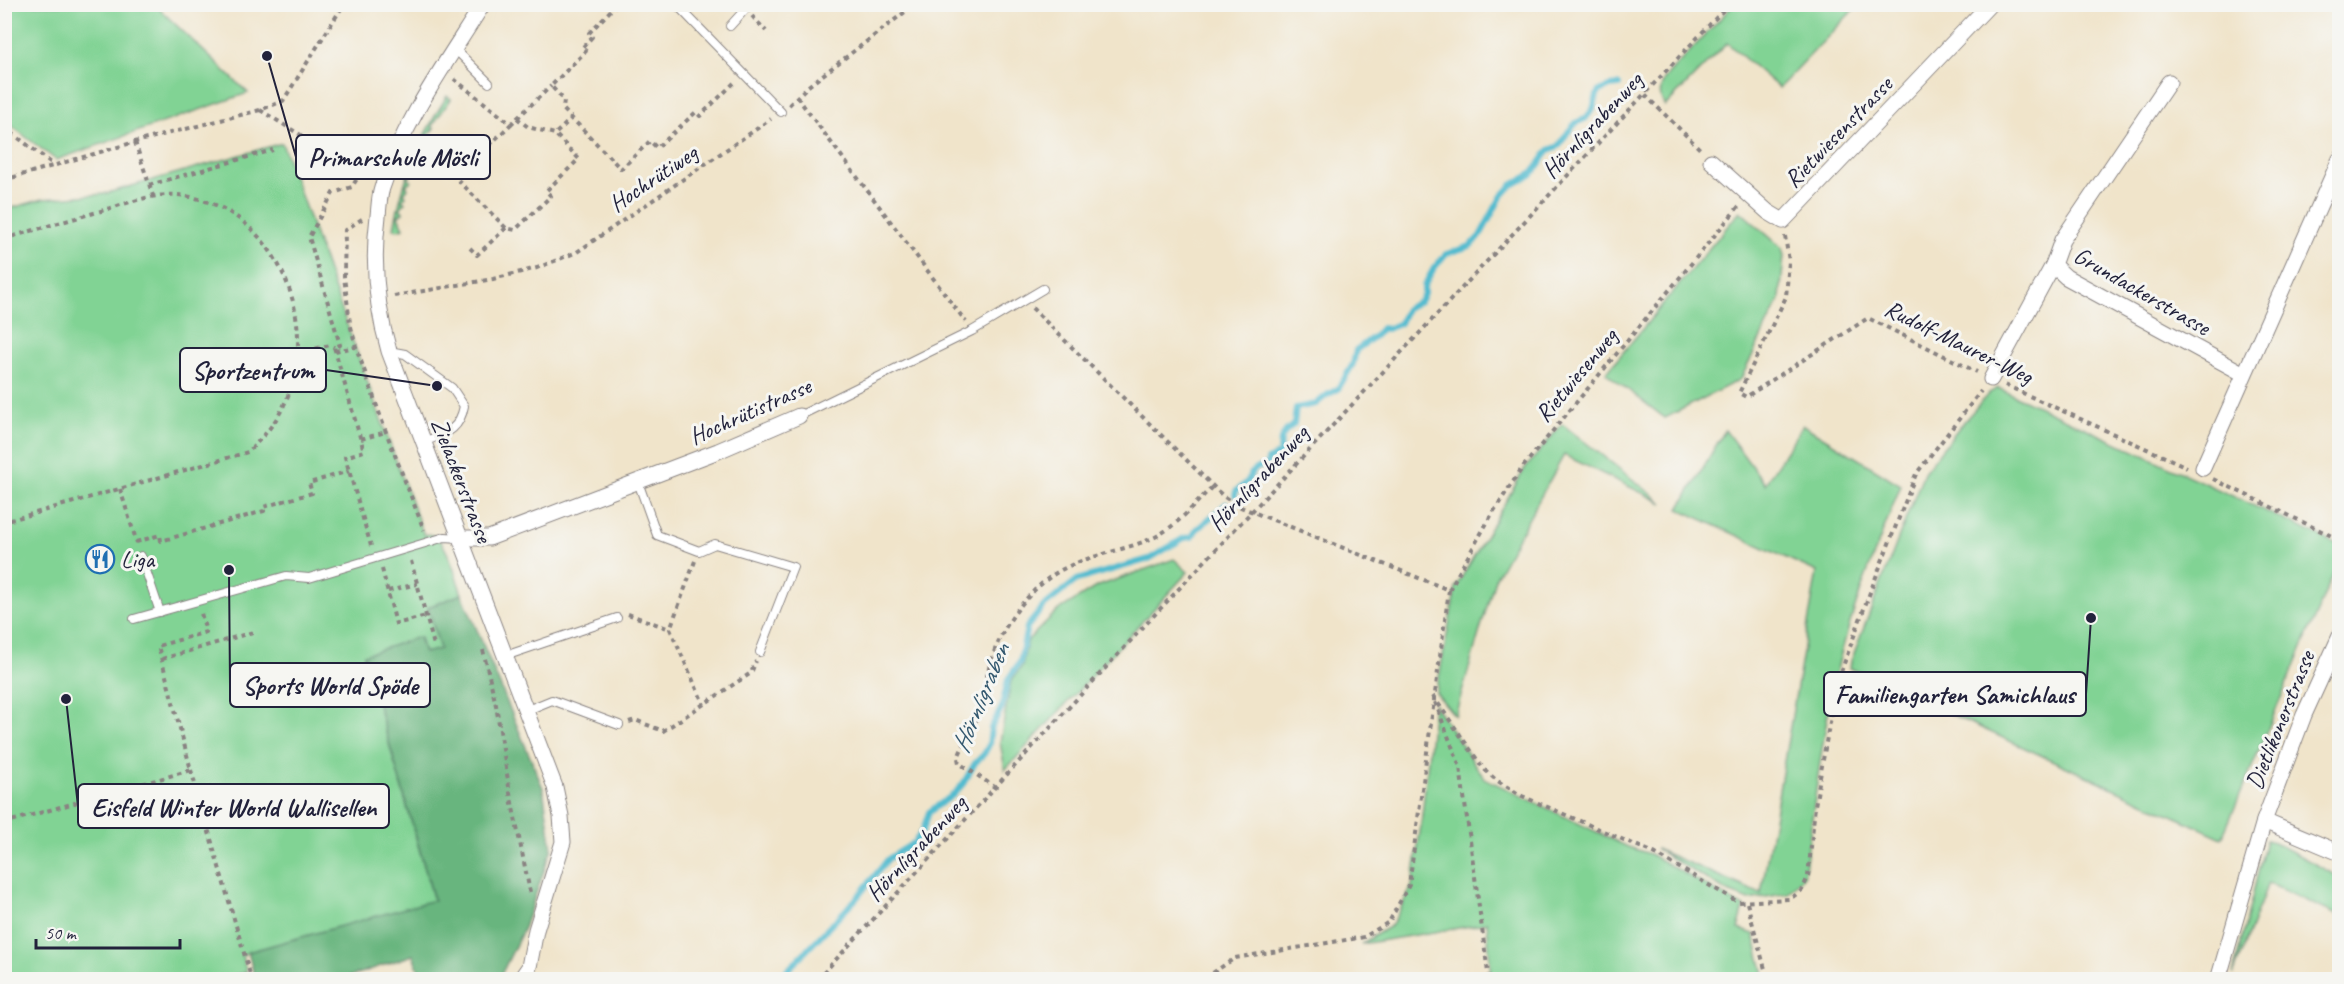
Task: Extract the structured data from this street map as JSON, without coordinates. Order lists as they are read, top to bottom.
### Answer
{
  "streets": {
    "street": [
      "Rietwiesenstrasse",
      "Grundackerstrasse",
      "Hochrütistrasse",
      "Zielackerstrasse",
      "Dietlikonerstrasse"
    ],
    "path": [
      "Hörnligrabenweg",
      "Hochrütiweg",
      "Rudolf-Maurer-Weg",
      "Rietwiesenweg"
    ]
  },
  "crossings": [
    ["Rietwiesenstrasse", "Rudolf-Maurer-Weg"],
    ["Rietwiesenstrasse", "Rietwiesenweg"],
    ["Hochrütiweg", "Zielackerstrasse"],
    ["Hochrütistrasse", "Zielackerstrasse"]
  ],
  "water": ["Hörnligraben"],
  "places": {
    "other": [
      "Primarschule Mösli",
      "Sportzentrum",
      "Sports World Spöde",
      "Familiengarten Samichlaus",
      "Eisfeld Winter World Wallisellen"
    ],
    "restaurant": ["Liga"]
  },
  "scale_bar": "50 m"
}
